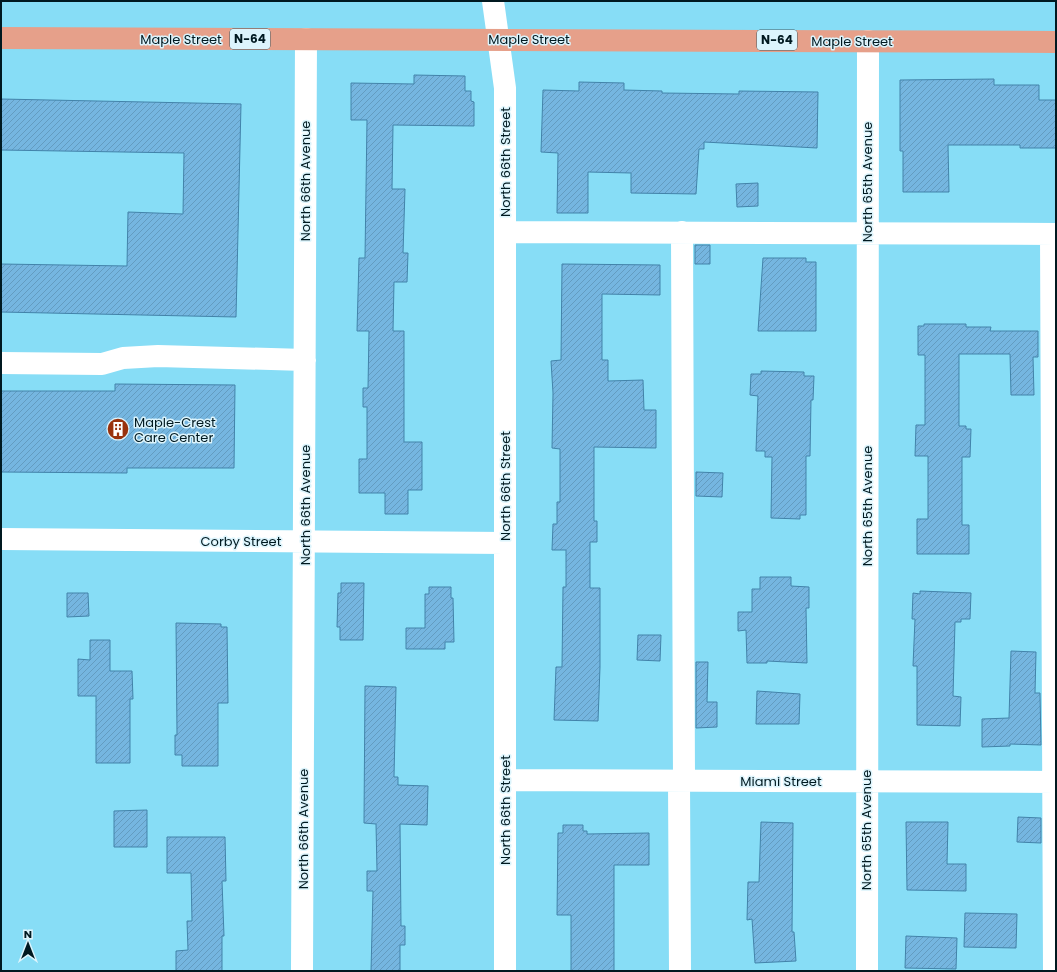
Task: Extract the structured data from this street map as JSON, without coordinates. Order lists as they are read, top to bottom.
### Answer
{
  "streets": {
    "main road": ["Maple Street", "N-64"],
    "street": [
      "North 66th Street",
      "North 66th Avenue",
      "North 65th Avenue",
      "Corby Street",
      "Miami Street"
    ]
  },
  "crossings": [
    ["Maple Street", "North 66th Street"],
    ["Maple Street", "North 66th Avenue"],
    ["Maple Street", "North 65th Avenue"],
    ["North 66th Street", "Corby Street"],
    ["North 66th Street", "Miami Street"],
    ["North 66th Avenue", "Corby Street"],
    ["North 65th Avenue", "Miami Street"]
  ],
  "places": {
    "building": ["Maple-Crest Care Center"]
  },
  "north": "top"
}
